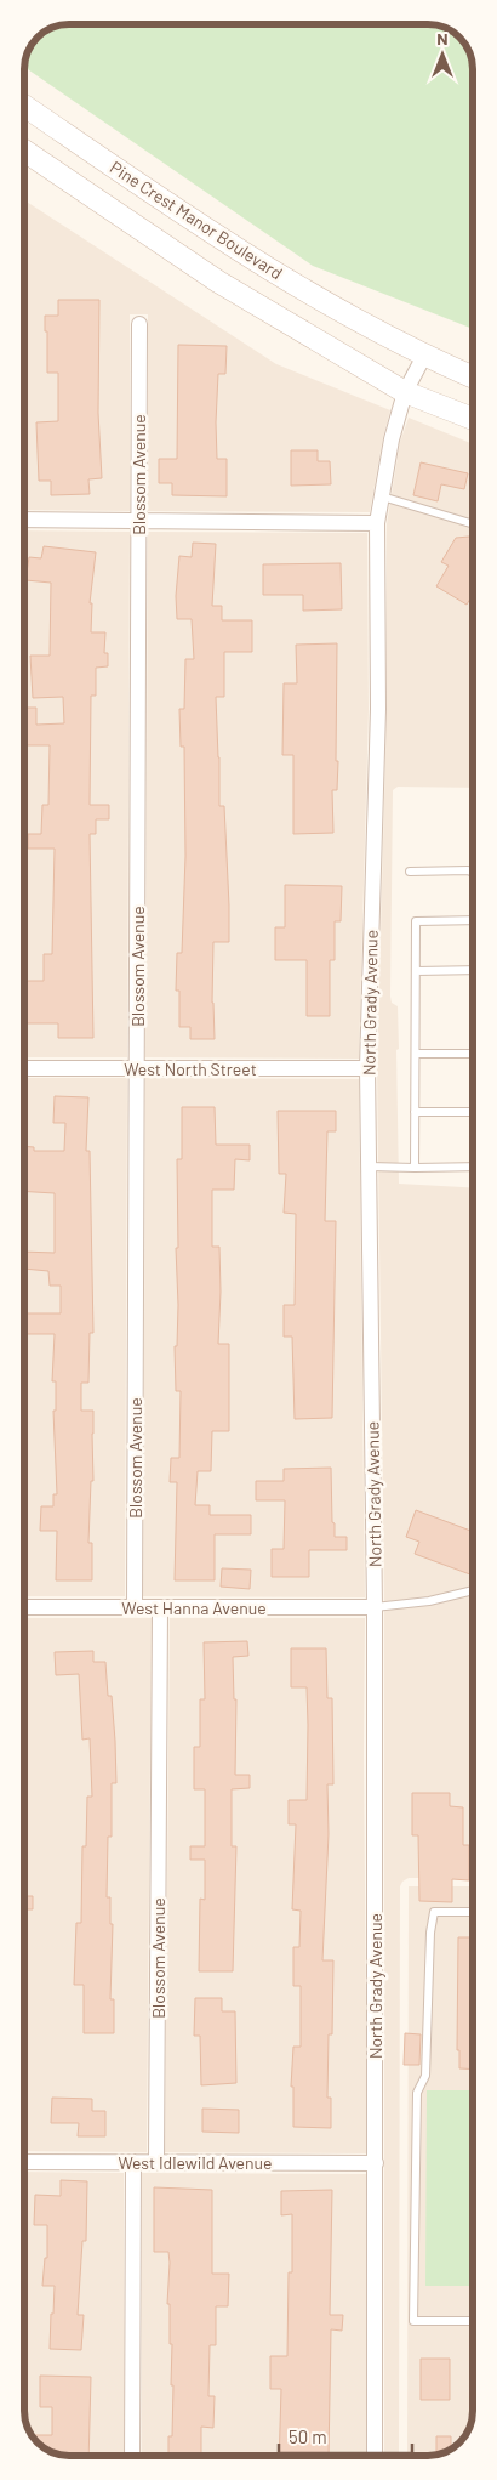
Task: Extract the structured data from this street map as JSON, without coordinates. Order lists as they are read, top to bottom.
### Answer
{
  "streets": {
    "main road": ["Pine Crest Manor Boulevard"],
    "street": [
      "Blossom Avenue",
      "North Grady Avenue",
      "West North Street",
      "West Hanna Avenue",
      "West Idlewild Avenue"
    ]
  },
  "crossings": [
    ["Pine Crest Manor Boulevard", "North Grady Avenue"],
    ["Blossom Avenue", "West North Street"],
    ["Blossom Avenue", "West Hanna Avenue"],
    ["Blossom Avenue", "West Idlewild Avenue"],
    ["North Grady Avenue", "West North Street"],
    ["North Grady Avenue", "West Hanna Avenue"],
    ["North Grady Avenue", "West Idlewild Avenue"]
  ],
  "scale_bar": "50 m",
  "north": "top"
}
